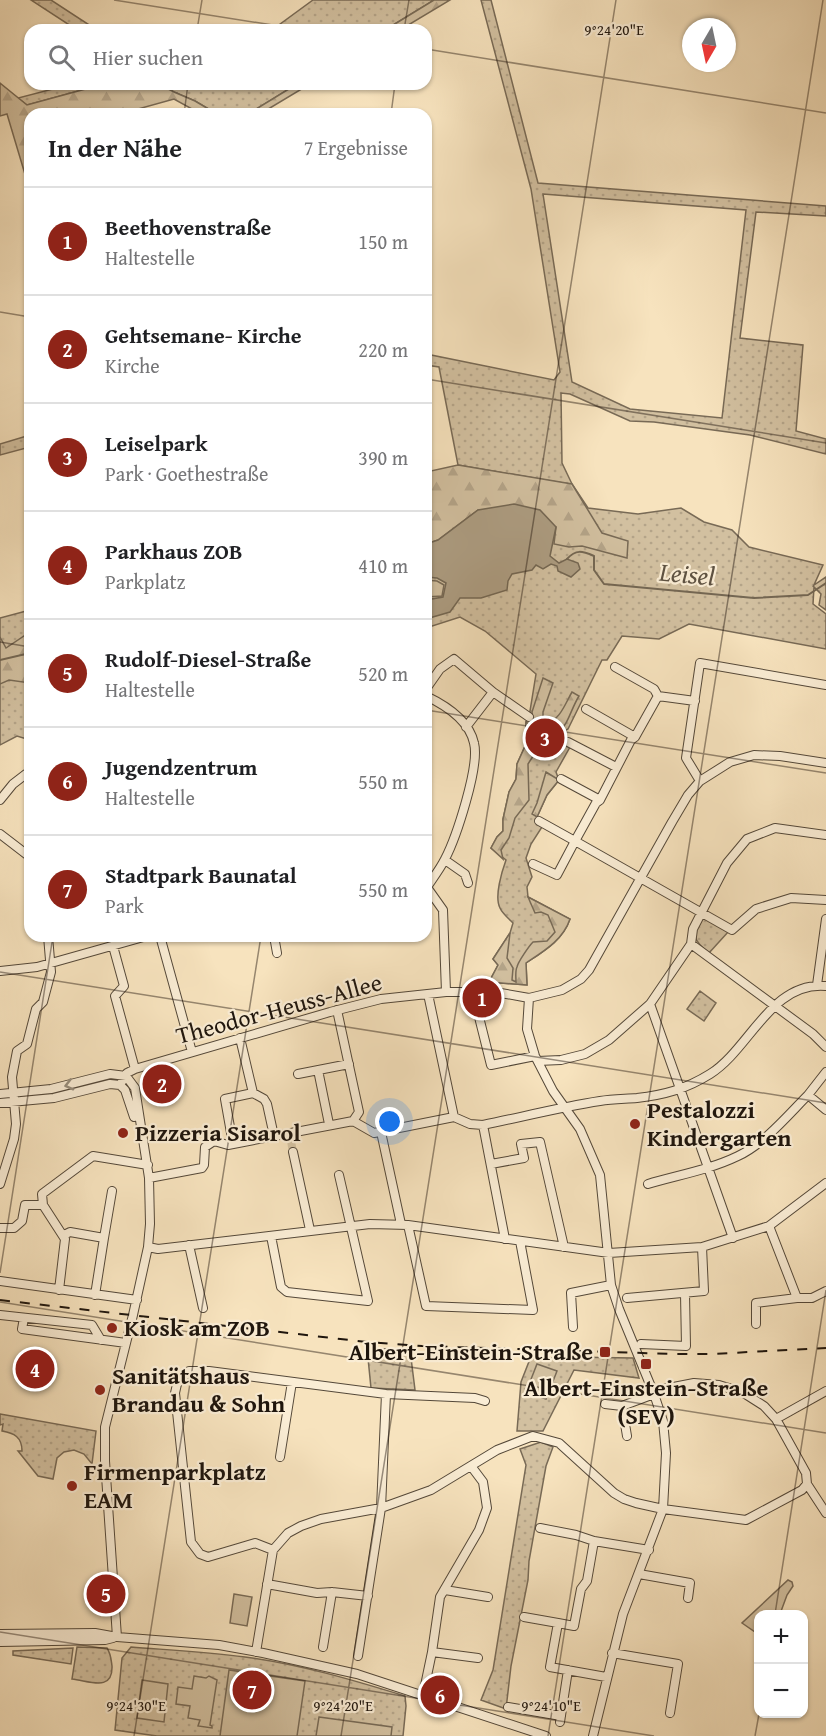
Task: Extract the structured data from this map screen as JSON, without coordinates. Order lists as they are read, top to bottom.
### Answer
{
  "streets": {
    "street": ["Theodor-Heuss-Allee"]
  },
  "water": ["Leisel"],
  "places": {
    "other": [
      "Pestalozzi Kindergarten",
      "Pizzeria Sisarol",
      "Kiosk am ZOB",
      "Sanitätshaus Brandau & Sohn",
      "Firmenparkplatz EAM"
    ],
    "transit": ["Albert-Einstein-Straße", "Albert-Einstein-Straße (SEV)"]
  },
  "north": "bottom",
  "page": {
    "search": "Hier suchen",
    "heading": ["In der Nähe", "7 Ergebnisse"],
    "list": [
      {
        "mark": "1",
        "name": "Beethovenstraße",
        "note": "Haltestelle",
        "value": "150 m"
      },
      {
        "mark": "2",
        "name": "Gehtsemane- Kirche",
        "note": "Kirche",
        "value": "220 m"
      },
      {
        "mark": "3",
        "name": "Leiselpark",
        "note": "Park · Goethestraße",
        "value": "390 m"
      },
      {
        "mark": "4",
        "name": "Parkhaus ZOB",
        "note": "Parkplatz",
        "value": "410 m"
      },
      {
        "mark": "5",
        "name": "Rudolf-Diesel-Straße",
        "note": "Haltestelle",
        "value": "520 m"
      },
      {
        "mark": "6",
        "name": "Jugendzentrum",
        "note": "Haltestelle",
        "value": "550 m"
      },
      {
        "mark": "7",
        "name": "Stadtpark Baunatal",
        "note": "Park",
        "value": "550 m"
      }
    ],
    "pins": [
      "3",
      "1",
      "2",
      "4",
      "5",
      "7",
      "6"
    ],
    "map_buttons": ["+", "−"]
  },
  "coordinates": ["9°24'20\"E", "9°24'30\"E", "9°24'10\"E"]
}
